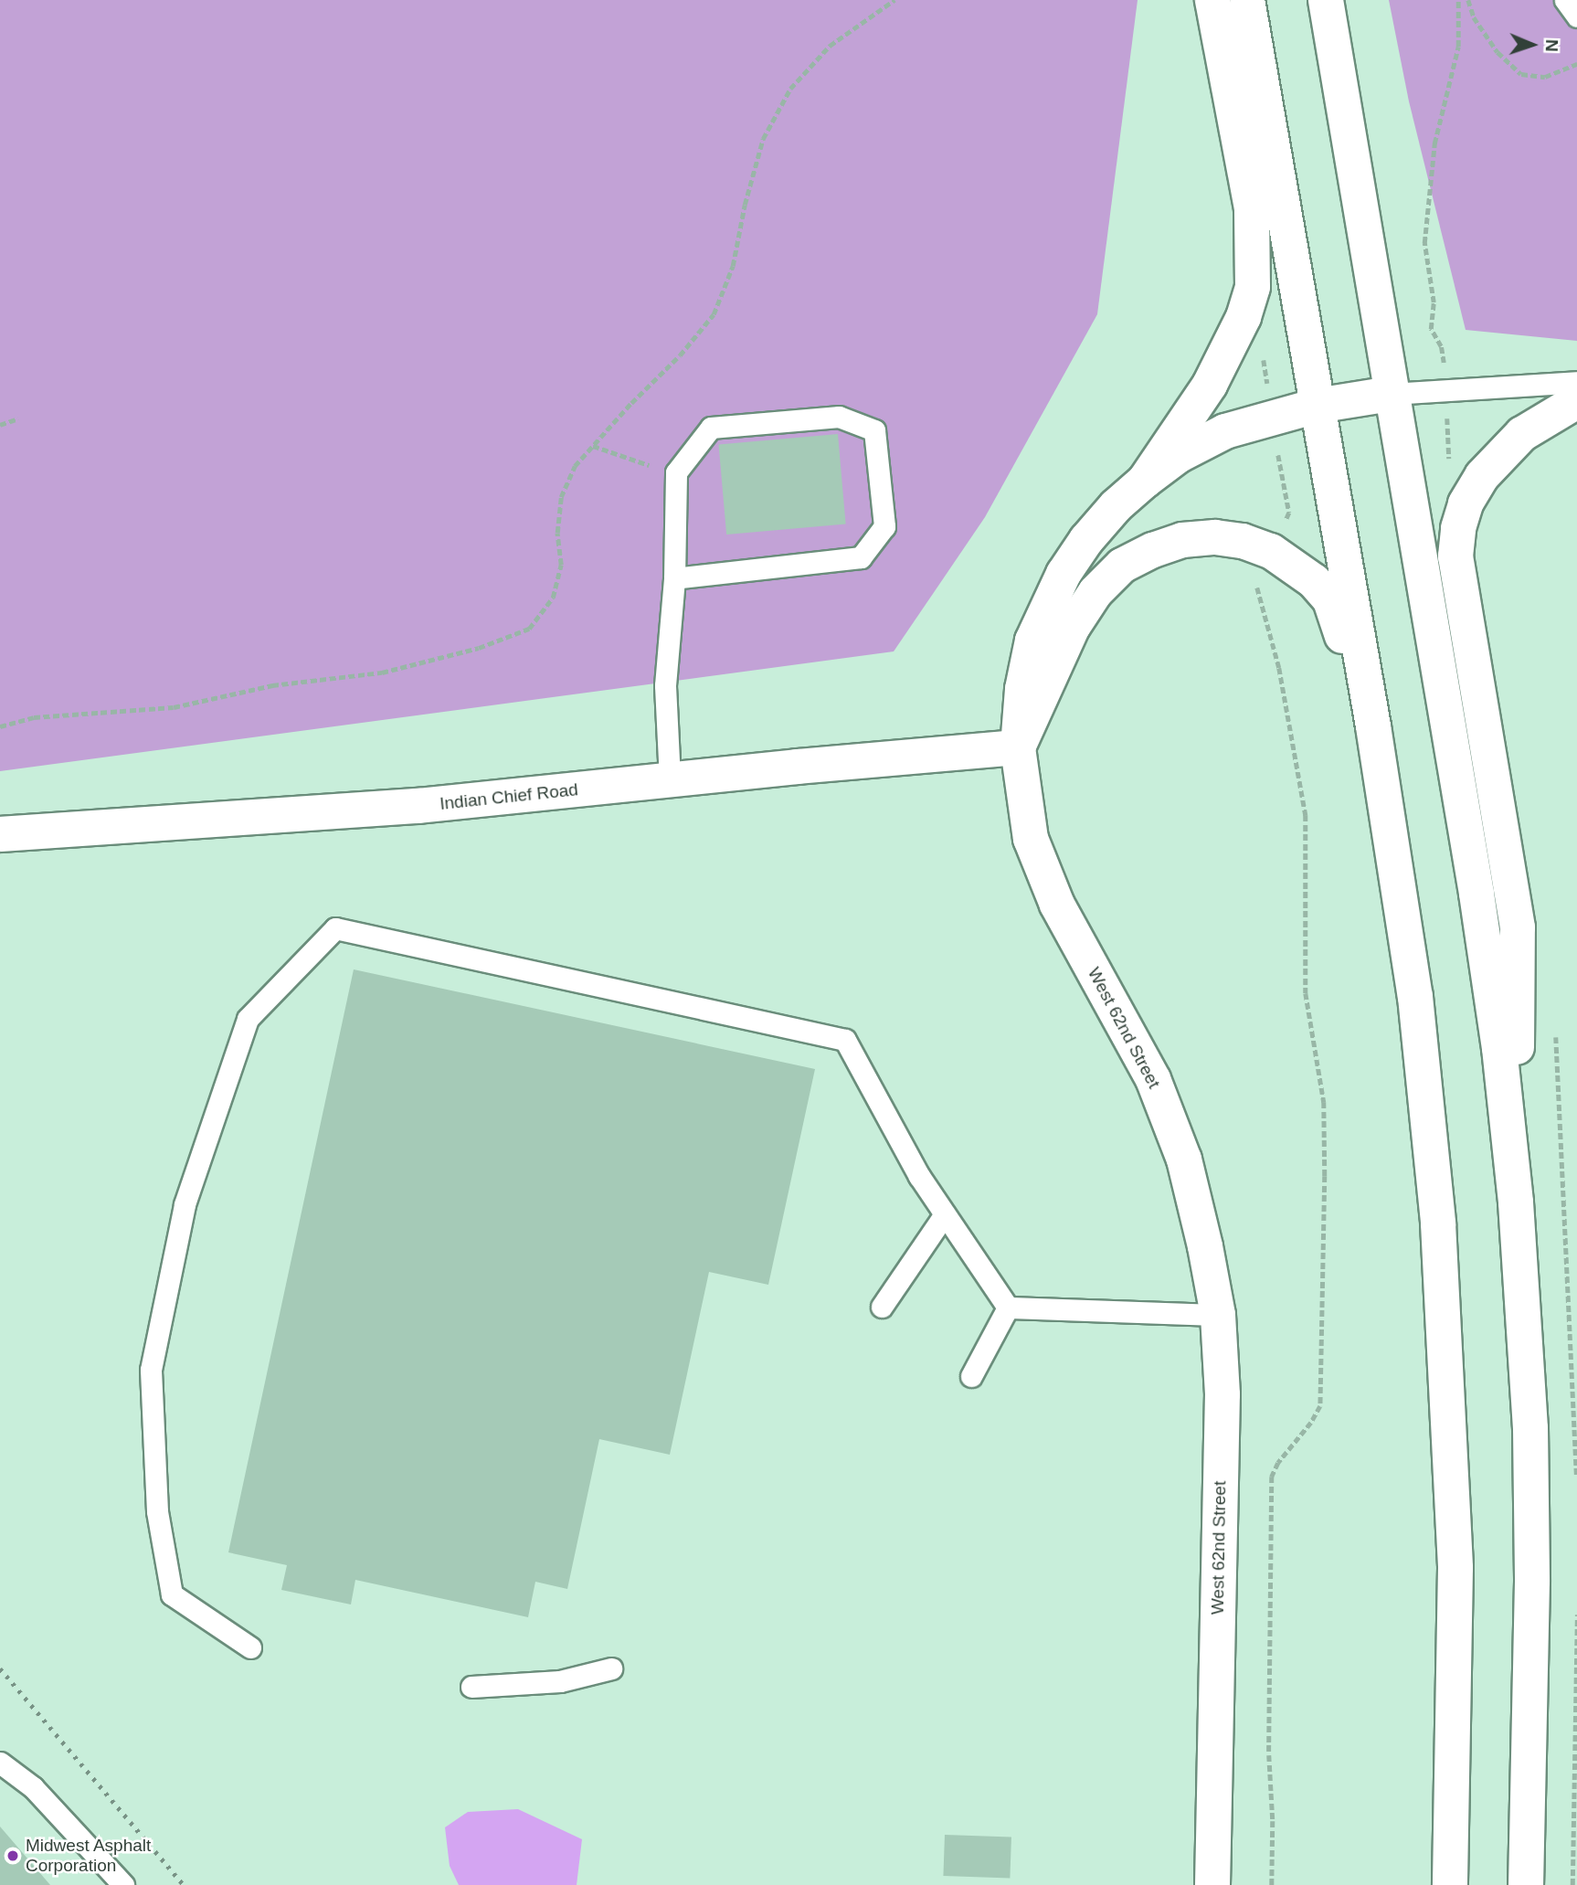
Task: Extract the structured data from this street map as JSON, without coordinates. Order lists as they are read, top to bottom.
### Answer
{
  "streets": {
    "main road": ["Indian Chief Road", "West 62nd Street"]
  },
  "crossings": [
    ["Indian Chief Road", "West 62nd Street"]
  ],
  "places": ["Midwest Asphalt Corporation"],
  "north": "right"
}
